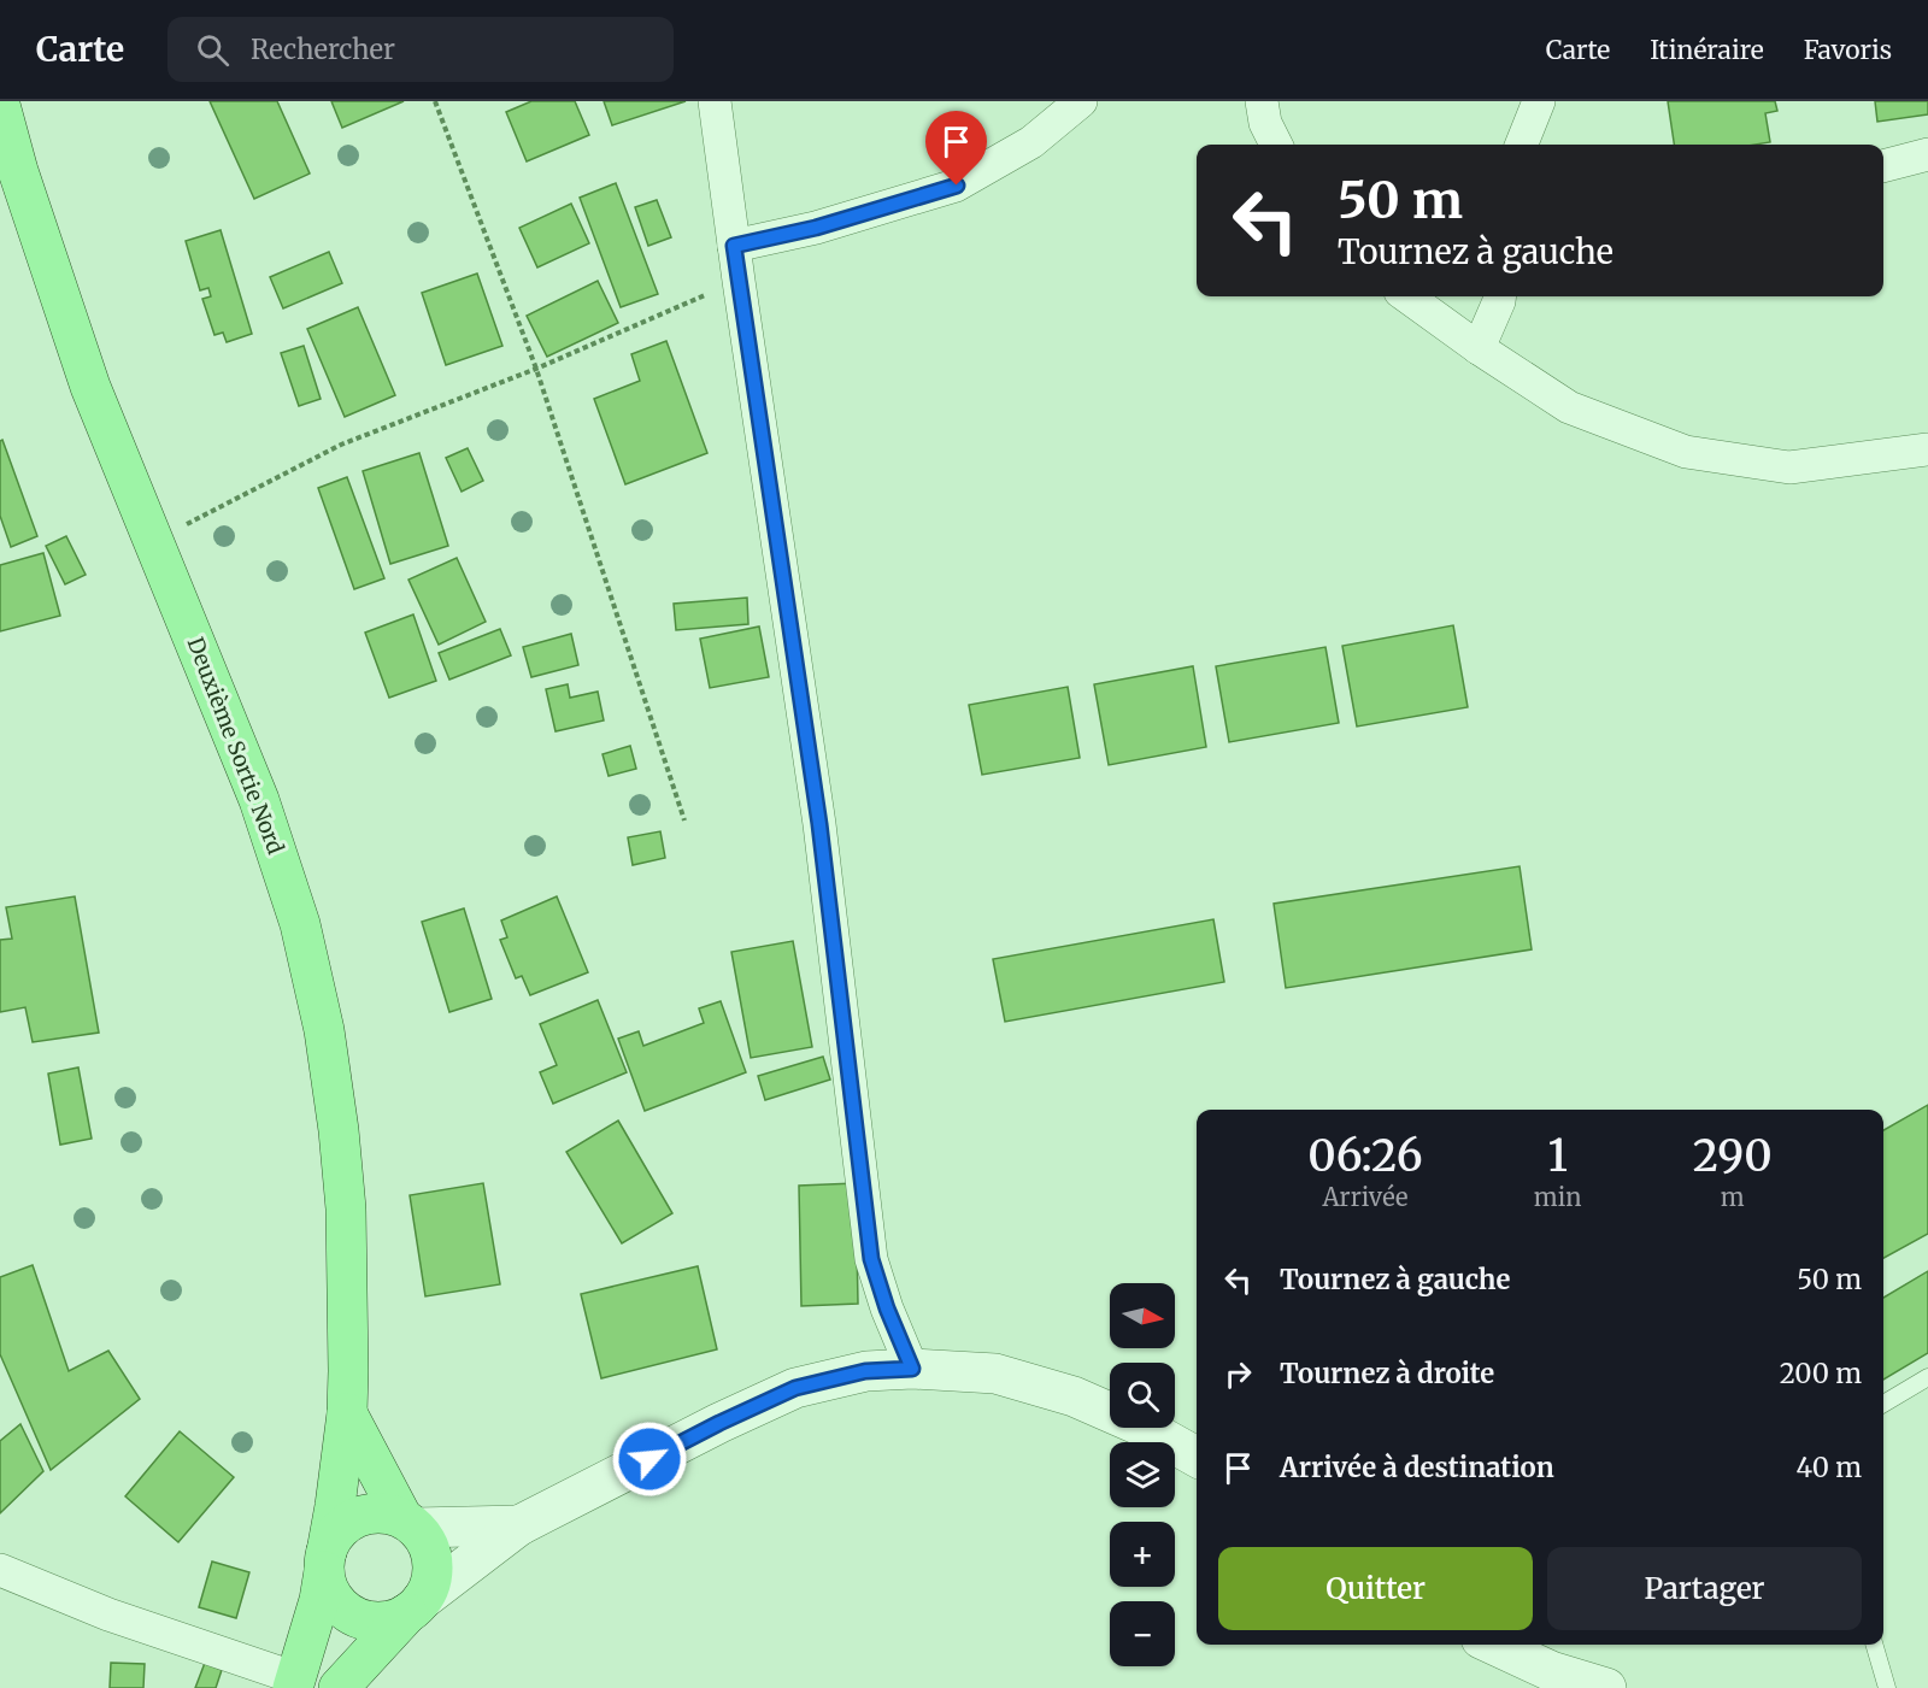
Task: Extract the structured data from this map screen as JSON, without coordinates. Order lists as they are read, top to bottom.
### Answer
{
  "streets": {
    "main road": ["Deuxième Sortie Nord"]
  },
  "north": "right",
  "page": {
    "header": "Carte",
    "search": "Rechercher",
    "nav": ["Carte", "Itinéraire", "Favoris"],
    "turn": ["50 m", "Tournez à gauche"],
    "eta": [
      "06:26",
      "Arrivée",
      "1",
      "min",
      "290",
      "m"
    ],
    "list": [
      {
        "name": "Tournez à gauche",
        "value": "50 m"
      },
      {
        "name": "Tournez à droite",
        "value": "200 m"
      },
      {
        "name": "Arrivée à destination",
        "value": "40 m"
      }
    ],
    "map_buttons": ["+", "−"],
    "buttons": ["Quitter", "Partager"]
  }
}
